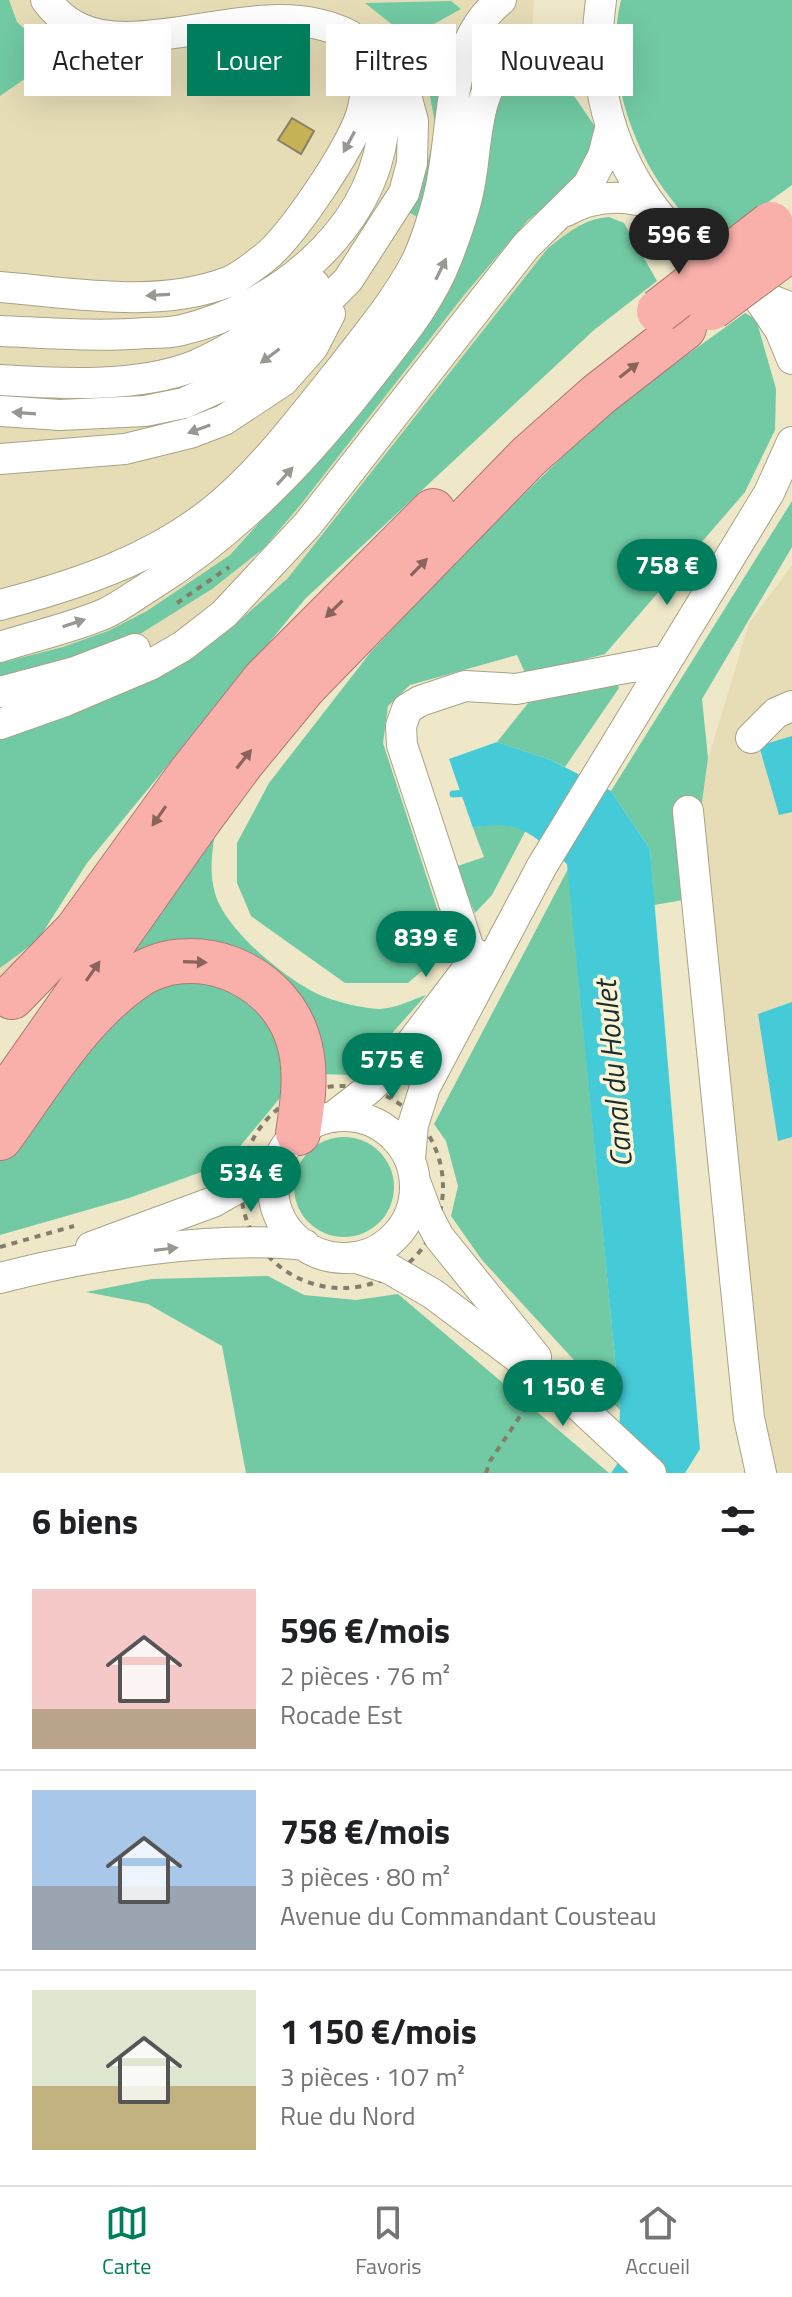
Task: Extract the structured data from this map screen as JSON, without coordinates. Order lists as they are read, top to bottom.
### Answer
{
  "water": ["Canal du Houlet"],
  "page": {
    "chip": [
      "Acheter",
      "Louer",
      "Filtres",
      "Nouveau"
    ],
    "price": [
      "596 €",
      "758 €",
      "839 €",
      "575 €",
      "534 €",
      "1 150 €"
    ],
    "heading": "6 biens",
    "list": [
      {
        "name": "596 €/mois",
        "note": "2 pièces · 76 m² · Rocade Est"
      },
      {
        "name": "758 €/mois",
        "note": "3 pièces · 80 m² · Avenue du Commandant Cousteau"
      },
      {
        "name": "1 150 €/mois",
        "note": "3 pièces · 107 m² · Rue du Nord"
      }
    ],
    "tabs": ["Carte", "Favoris", "Accueil"]
  }
}
